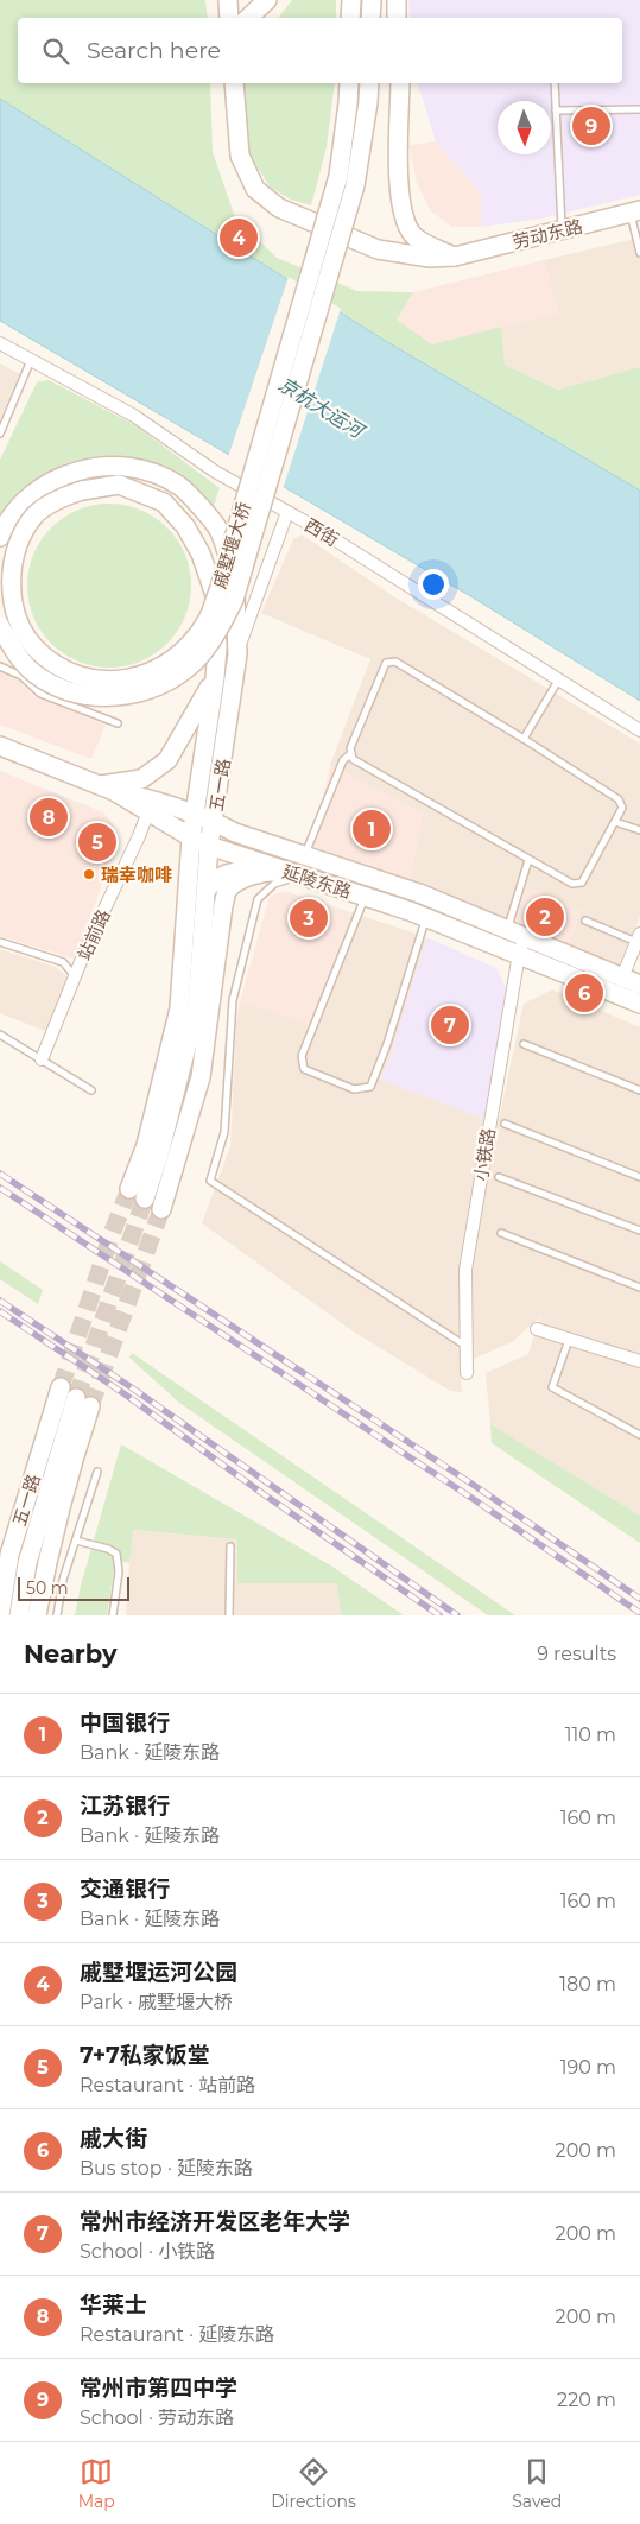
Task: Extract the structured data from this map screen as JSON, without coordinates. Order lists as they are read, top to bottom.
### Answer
{
  "streets": {
    "main road": [
      "劳动东路",
      "戚墅堰大桥",
      "五一路",
      "延陵东路"
    ],
    "street": ["西街", "站前路", "小铁路"]
  },
  "crossings": [
    ["戚墅堰大桥", "五一路"],
    ["五一路", "延陵东路"],
    ["延陵东路", "站前路"],
    ["延陵东路", "小铁路"]
  ],
  "water": ["京杭大运河"],
  "places": ["瑞幸咖啡"],
  "scale_bar": "50 m",
  "north": "bottom",
  "page": {
    "search": "Search here",
    "pins": [
      "9",
      "4",
      "8",
      "1",
      "5",
      "2",
      "3",
      "6",
      "7"
    ],
    "scale": "50 m",
    "heading": ["Nearby", "9 results"],
    "list": [
      {
        "mark": "1",
        "name": "中国银行",
        "note": "Bank · 延陵东路",
        "value": "110 m"
      },
      {
        "mark": "2",
        "name": "江苏银行",
        "note": "Bank · 延陵东路",
        "value": "160 m"
      },
      {
        "mark": "3",
        "name": "交通银行",
        "note": "Bank · 延陵东路",
        "value": "160 m"
      },
      {
        "mark": "4",
        "name": "戚墅堰运河公园",
        "note": "Park · 戚墅堰大桥",
        "value": "180 m"
      },
      {
        "mark": "5",
        "name": "7+7私家饭堂",
        "note": "Restaurant · 站前路",
        "value": "190 m"
      },
      {
        "mark": "6",
        "name": "戚大街",
        "note": "Bus stop · 延陵东路",
        "value": "200 m"
      },
      {
        "mark": "7",
        "name": "常州市经济开发区老年大学",
        "note": "School · 小铁路",
        "value": "200 m"
      },
      {
        "mark": "8",
        "name": "华莱士",
        "note": "Restaurant · 延陵东路",
        "value": "200 m"
      },
      {
        "mark": "9",
        "name": "常州市第四中学",
        "note": "School · 劳动东路",
        "value": "220 m"
      }
    ],
    "nav": ["Map", "Directions", "Saved"]
  }
}
